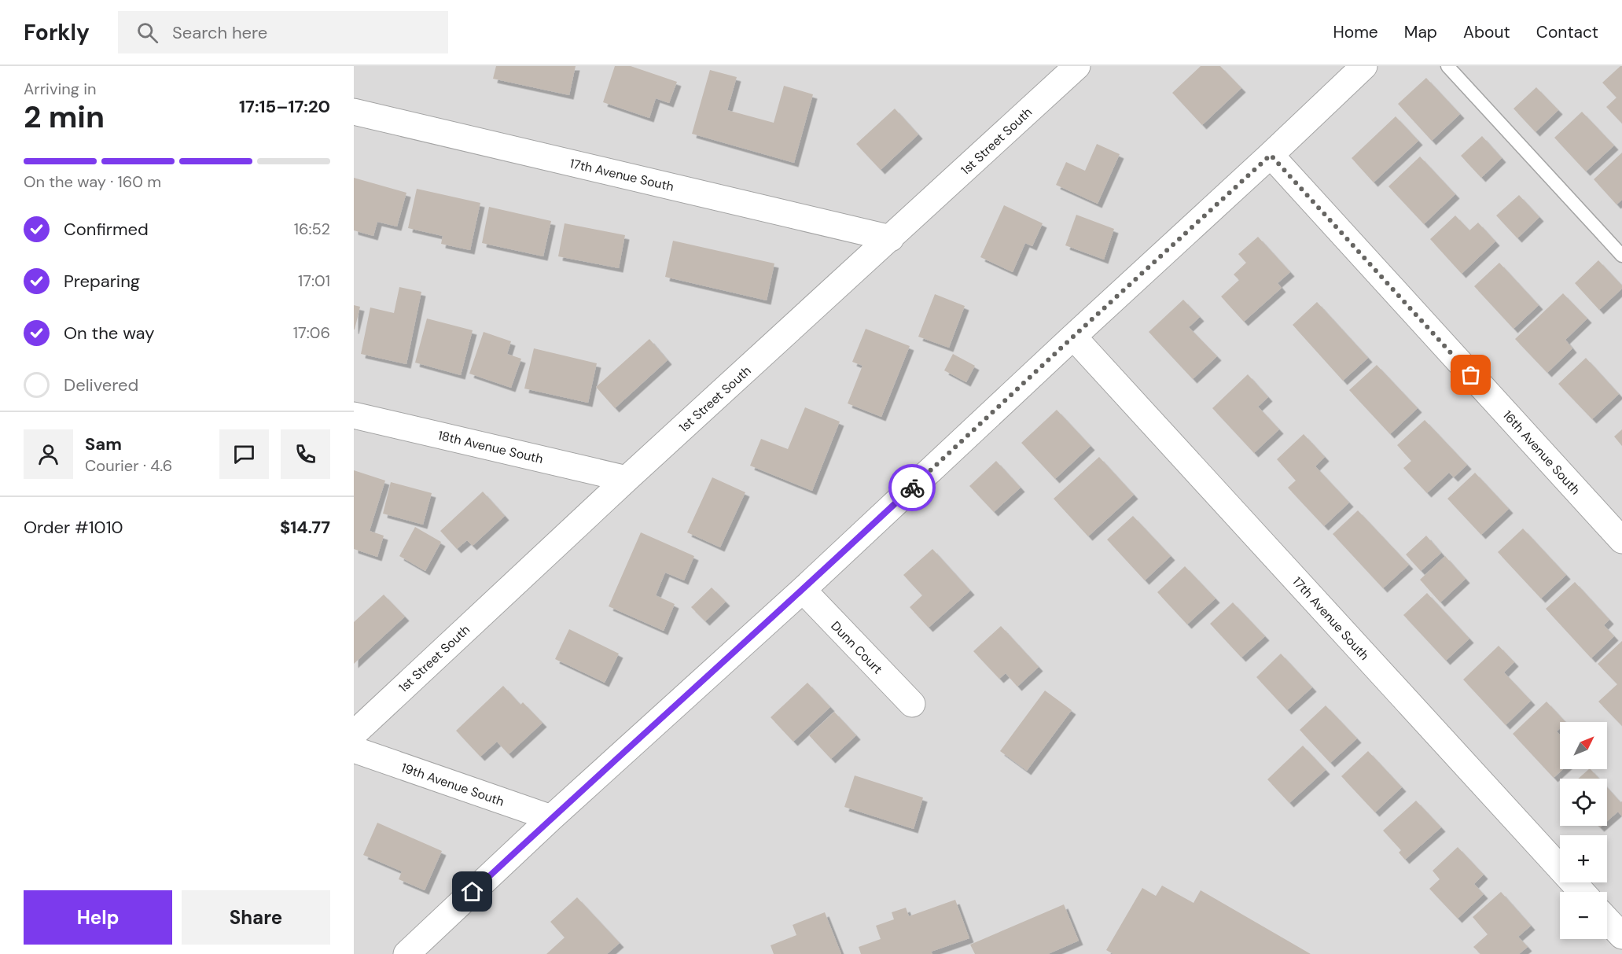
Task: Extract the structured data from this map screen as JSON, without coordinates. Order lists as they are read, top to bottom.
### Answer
{
  "streets": {
    "street": [
      "1st Street South",
      "17th Avenue South",
      "18th Avenue South",
      "16th Avenue South",
      "Dunn Court",
      "19th Avenue South"
    ]
  },
  "crossings": [
    ["1st Street South", "17th Avenue South"],
    ["1st Street South", "18th Avenue South"]
  ],
  "north": "top right",
  "page": {
    "header": "Forkly",
    "search": "Search here",
    "nav": [
      "Home",
      "Map",
      "About",
      "Contact"
    ],
    "heading": ["2 min", "Arriving in", "17:15–17:20"],
    "panel": [
      "Sam",
      "Courier · 4.6",
      "Order #1010",
      "$14.77"
    ],
    "bar": "On the way · 160 m",
    "list": [
      ["Confirmed", "16:52"],
      ["Preparing", "17:01"],
      ["On the way", "17:06"],
      "Delivered"
    ],
    "map_buttons": ["+", "−"],
    "buttons": ["Help", "Share"]
  }
}
